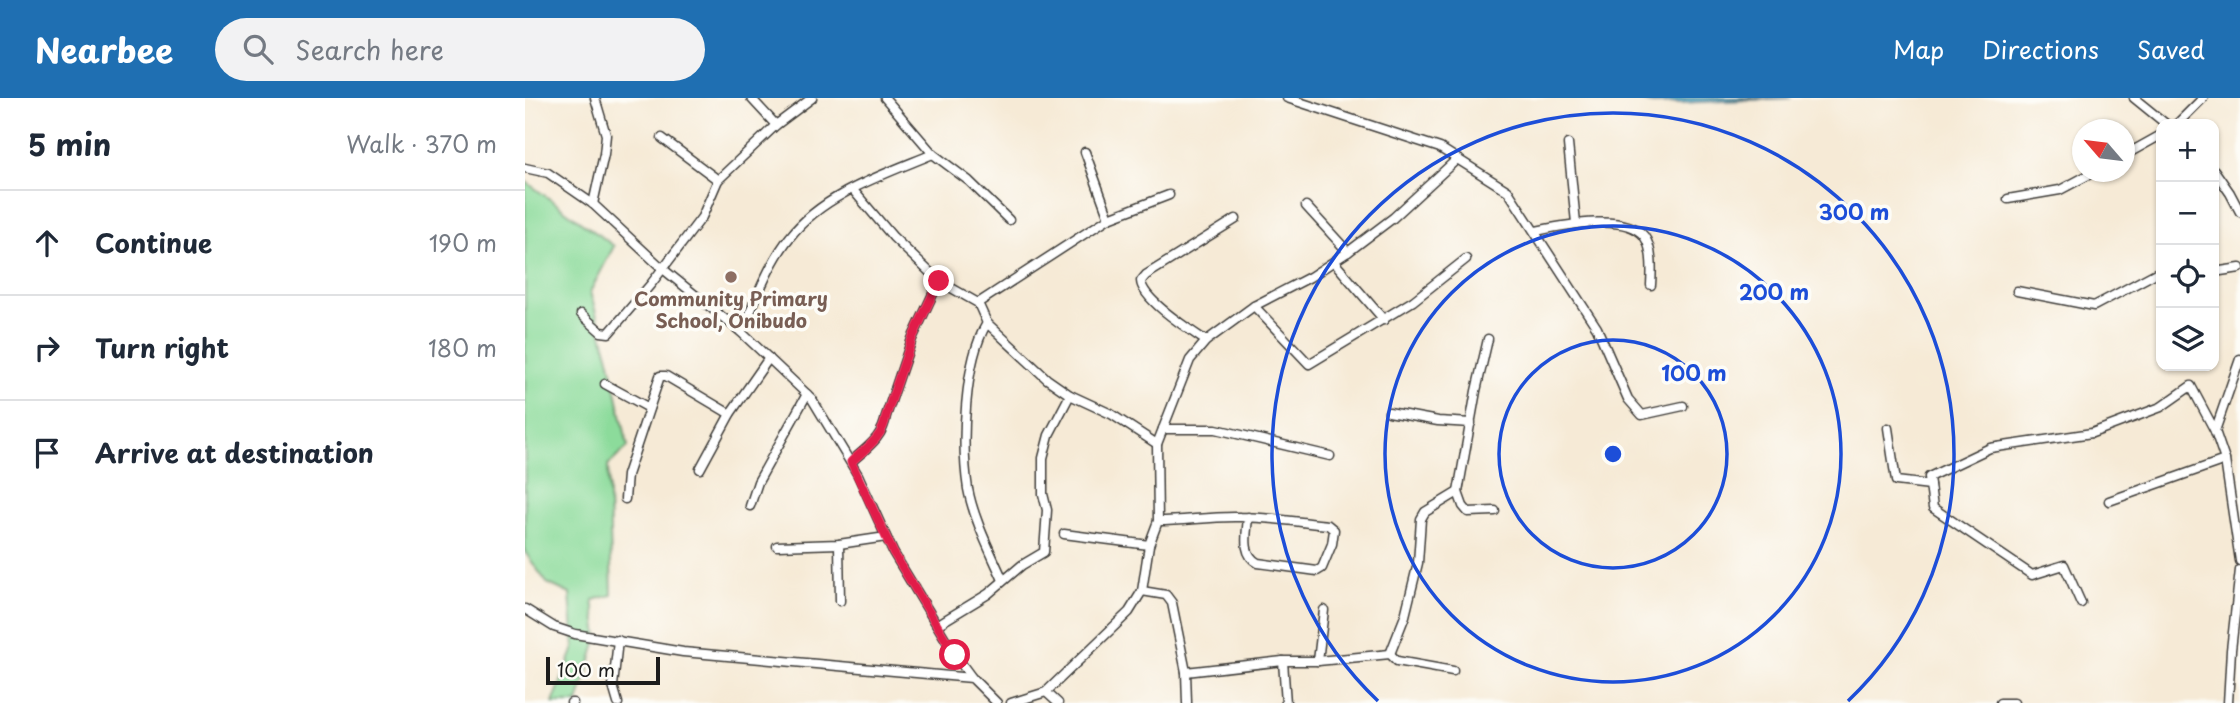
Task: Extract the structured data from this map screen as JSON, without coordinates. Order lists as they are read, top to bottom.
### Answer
{
  "places": ["Community Primary School, Onibudo"],
  "scale_bar": "100 m",
  "north": "top left",
  "page": {
    "header": "Nearbee",
    "search": "Search here",
    "nav": ["Map", "Directions", "Saved"],
    "heading": ["5 min", "Walk · 370 m"],
    "map_buttons": ["+", "−"],
    "list": [
      ["Continue", "190 m"],
      ["Turn right", "180 m"],
      "Arrive at destination"
    ],
    "scale": "100 m"
  },
  "rings": ["300 m", "200 m", "100 m"]
}
